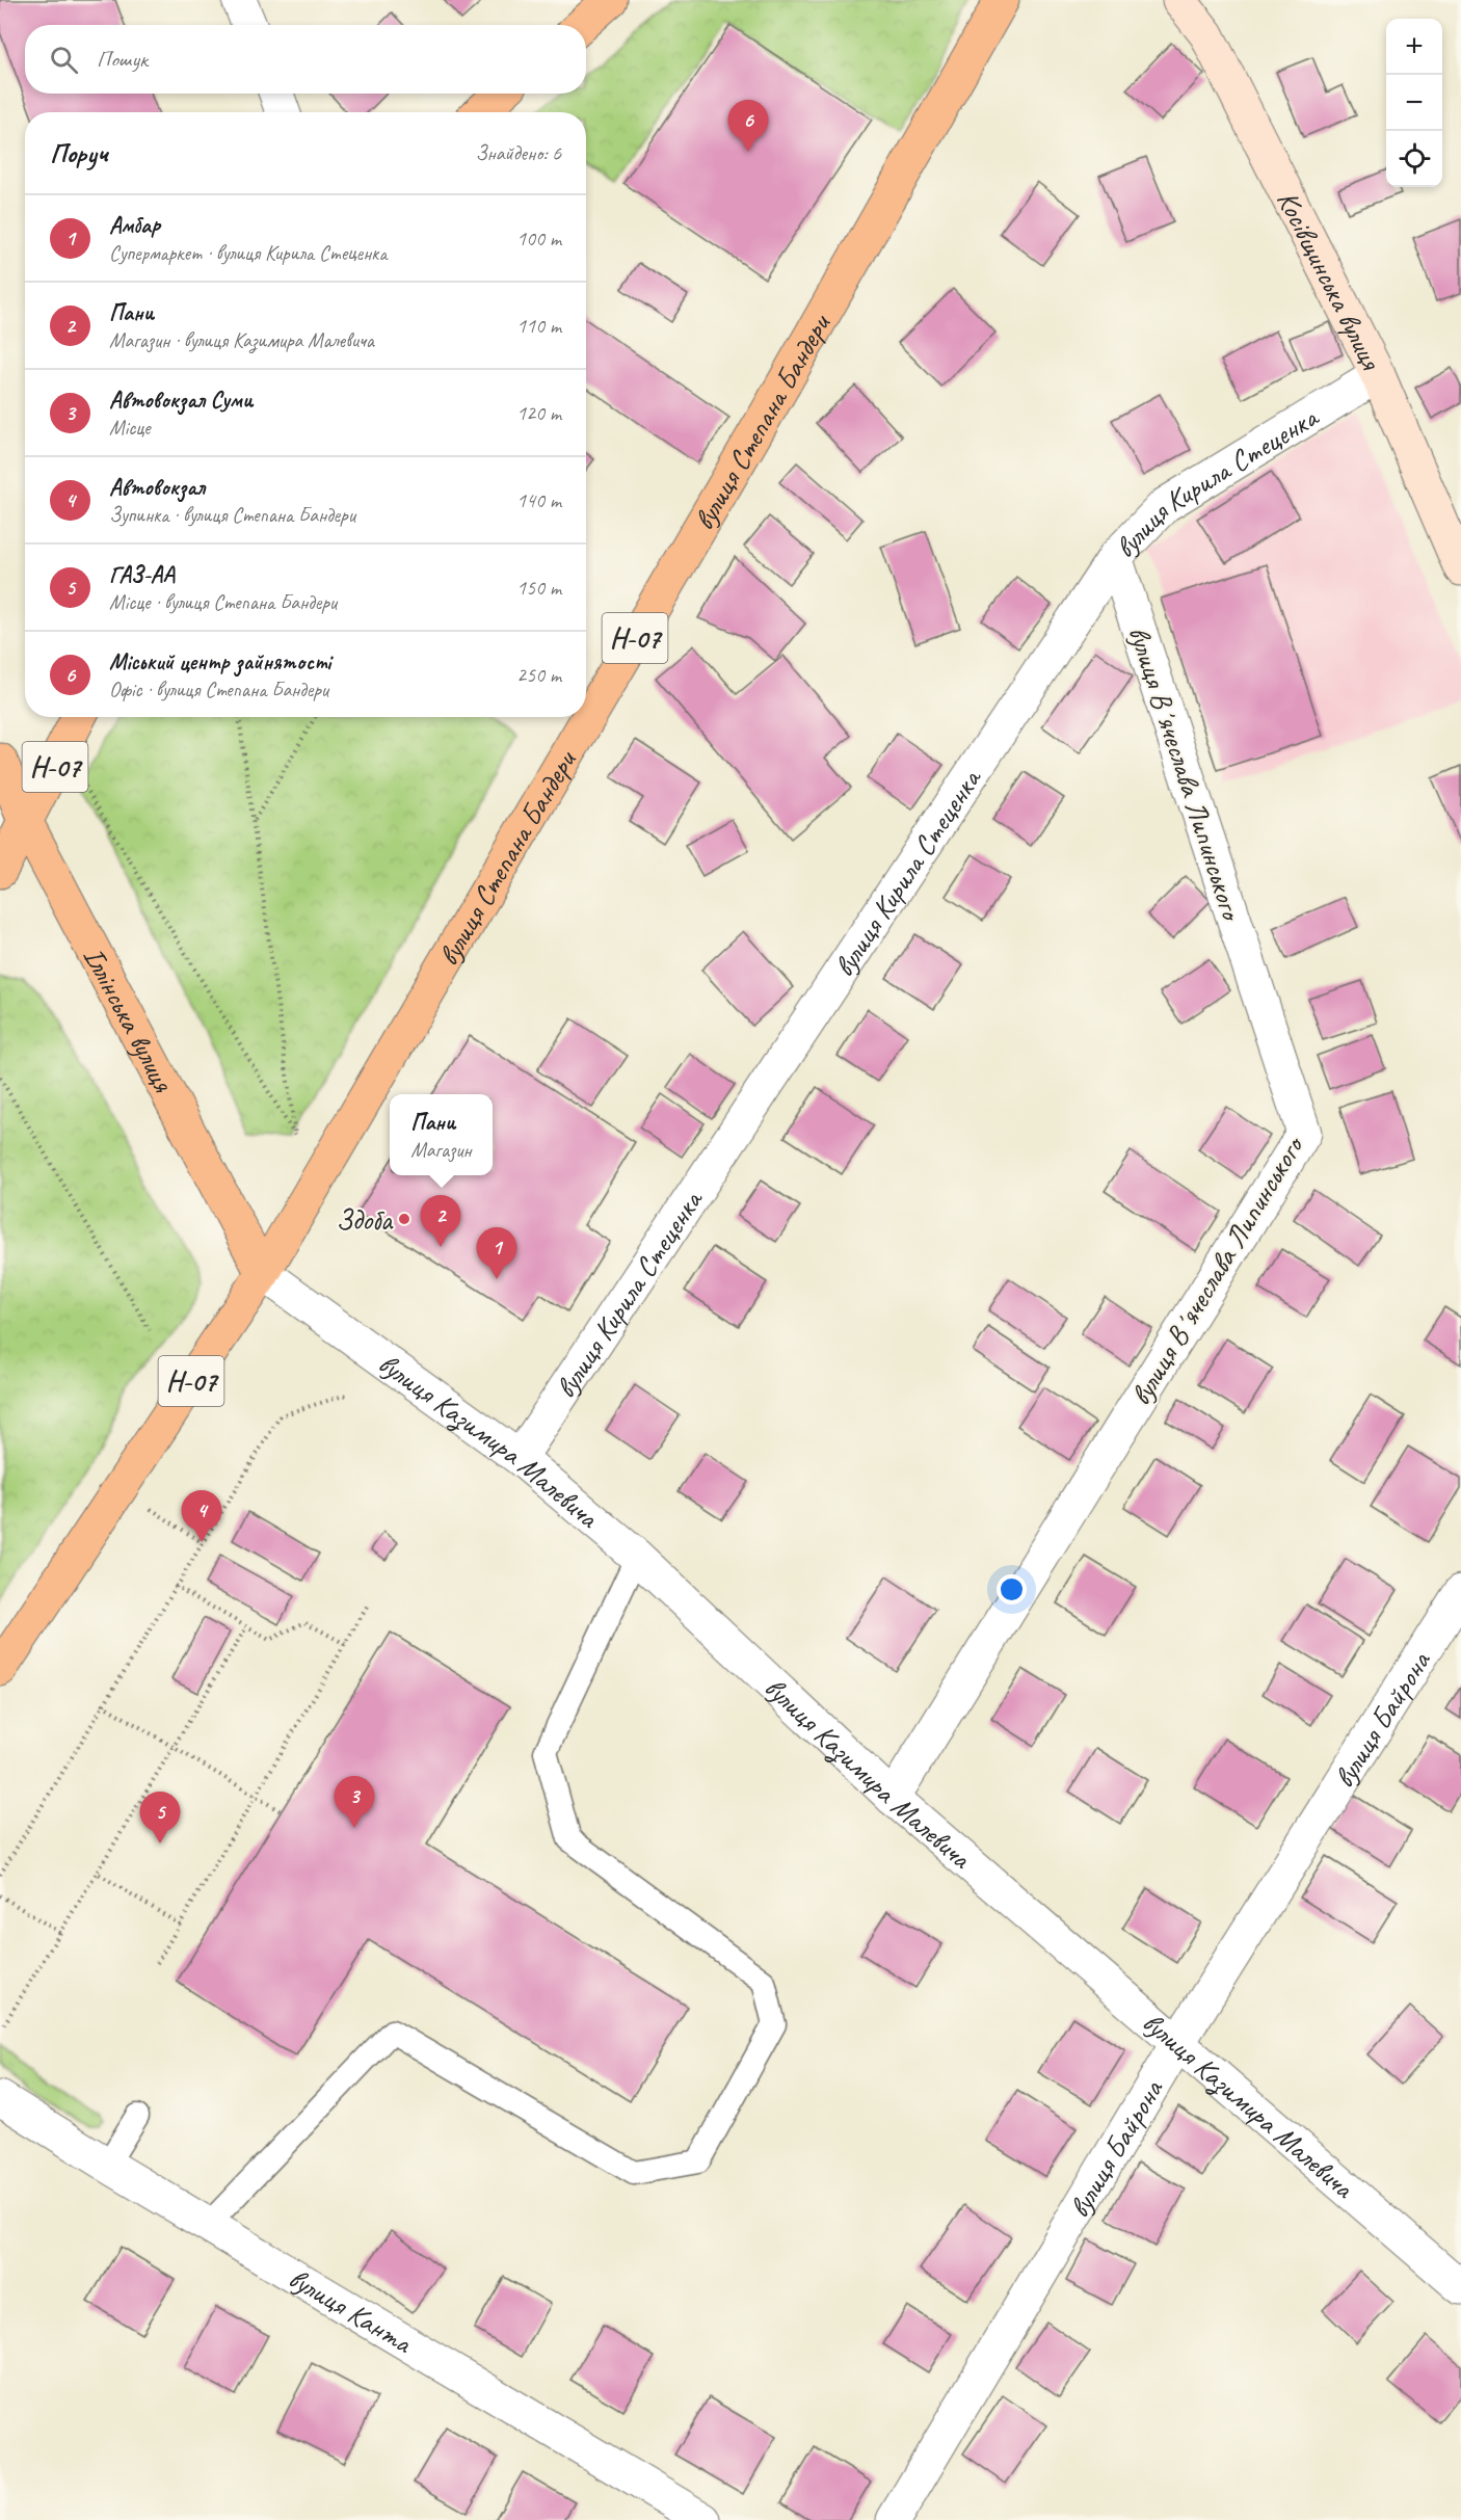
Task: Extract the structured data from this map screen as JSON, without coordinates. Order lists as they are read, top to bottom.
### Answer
{
  "streets": {
    "main road": ["вулиця Степана Бандери", "Н-07", "Іллінська вулиця"],
    "street": [
      "Косівщинська вулиця",
      "вулиця Кирила Стеценка",
      "вулиця Вʼячеслава Липинського",
      "вулиця Казимира Малевича",
      "вулиця Байрона",
      "вулиця Канта"
    ]
  },
  "crossings": [
    ["Косівщинська вулиця", "вулиця Кирила Стеценка"],
    ["вулиця Степана Бандери", "Іллінська вулиця"],
    ["вулиця Степана Бандери", "вулиця Казимира Малевича"],
    ["вулиця Кирила Стеценка", "вулиця Вʼячеслава Липинського"],
    ["вулиця Кирила Стеценка", "вулиця Казимира Малевича"],
    ["Н-07", "Іллінська вулиця"],
    ["вулиця Вʼячеслава Липинського", "вулиця Казимира Малевича"],
    ["Іллінська вулиця", "вулиця Казимира Малевича"],
    ["вулиця Казимира Малевича", "вулиця Байрона"]
  ],
  "places": ["Здоба"],
  "page": {
    "map_buttons": ["+", "−"],
    "search": "Пошук",
    "pins": [
      "6",
      "2",
      "1",
      "4",
      "3",
      "5"
    ],
    "heading": ["Поруч", "Знайдено: 6"],
    "list": [
      {
        "mark": "1",
        "name": "Амбар",
        "note": "Супермаркет · вулиця Кирила Стеценка",
        "value": "100 m"
      },
      {
        "mark": "2",
        "name": "Пани",
        "note": "Магазин · вулиця Казимира Малевича",
        "value": "110 m"
      },
      {
        "mark": "3",
        "name": "Автовокзал Суми",
        "note": "Місце",
        "value": "120 m"
      },
      {
        "mark": "4",
        "name": "Автовокзал",
        "note": "Зупинка · вулиця Степана Бандери",
        "value": "140 m"
      },
      {
        "mark": "5",
        "name": "ГАЗ-АА",
        "note": "Місце · вулиця Степана Бандери",
        "value": "150 m"
      },
      {
        "mark": "6",
        "name": "Міський центр зайнятості",
        "note": "Офіс · вулиця Степана Бандери",
        "value": "250 m"
      }
    ],
    "popup": ["Пани", "Магазин"]
  }
}
